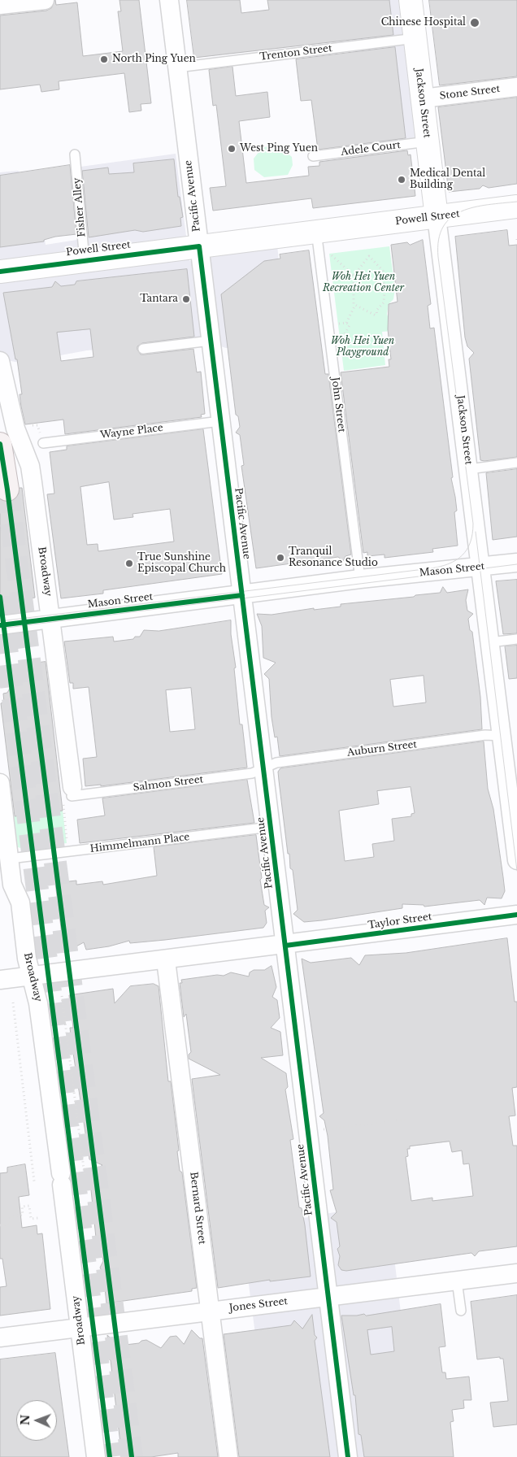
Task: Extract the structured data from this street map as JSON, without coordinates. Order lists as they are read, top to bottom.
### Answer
{
  "streets": {
    "street": [
      "Stone Street",
      "Jackson Street",
      "Pacific Avenue",
      "Powell Street",
      "Mason Street",
      "Broadway",
      "Taylor Street",
      "Bernard Street",
      "Jones Street"
    ],
    "lane": [
      "Trenton Street",
      "Adele Court",
      "Fisher Alley",
      "John Street",
      "Wayne Place",
      "Auburn Street",
      "Salmon Street",
      "Himmelmann Place"
    ]
  },
  "crossings": [
    ["Trenton Street", "Jackson Street"],
    ["Trenton Street", "Pacific Avenue"],
    ["Stone Street", "Jackson Street"],
    ["Jackson Street", "Adele Court"],
    ["Jackson Street", "Powell Street"],
    ["Jackson Street", "Mason Street"],
    ["Jackson Street", "Auburn Street"],
    ["Pacific Avenue", "Powell Street"],
    ["Pacific Avenue", "Wayne Place"],
    ["Pacific Avenue", "Mason Street"],
    ["Pacific Avenue", "Auburn Street"],
    ["Pacific Avenue", "Salmon Street"],
    ["Pacific Avenue", "Himmelmann Place"],
    ["Pacific Avenue", "Taylor Street"],
    ["Pacific Avenue", "Jones Street"],
    ["Fisher Alley", "Powell Street"],
    ["Powell Street", "John Street"],
    ["John Street", "Mason Street"],
    ["Mason Street", "Broadway"],
    ["Broadway", "Salmon Street"],
    ["Broadway", "Himmelmann Place"],
    ["Broadway", "Taylor Street"],
    ["Broadway", "Jones Street"],
    ["Auburn Street", "Salmon Street"],
    ["Taylor Street", "Bernard Street"],
    ["Bernard Street", "Jones Street"]
  ],
  "parks": ["Woh Hei Yuen Recreation Center", "Woh Hei Yuen Playground"],
  "places": [
    "Chinese Hospital",
    "North Ping Yuen",
    "West Ping Yuen",
    "Medical Dental Building",
    "Tantara",
    "Tranquil Resonance Studio",
    "True Sunshine Episcopal Church"
  ],
  "north": "left"
}
